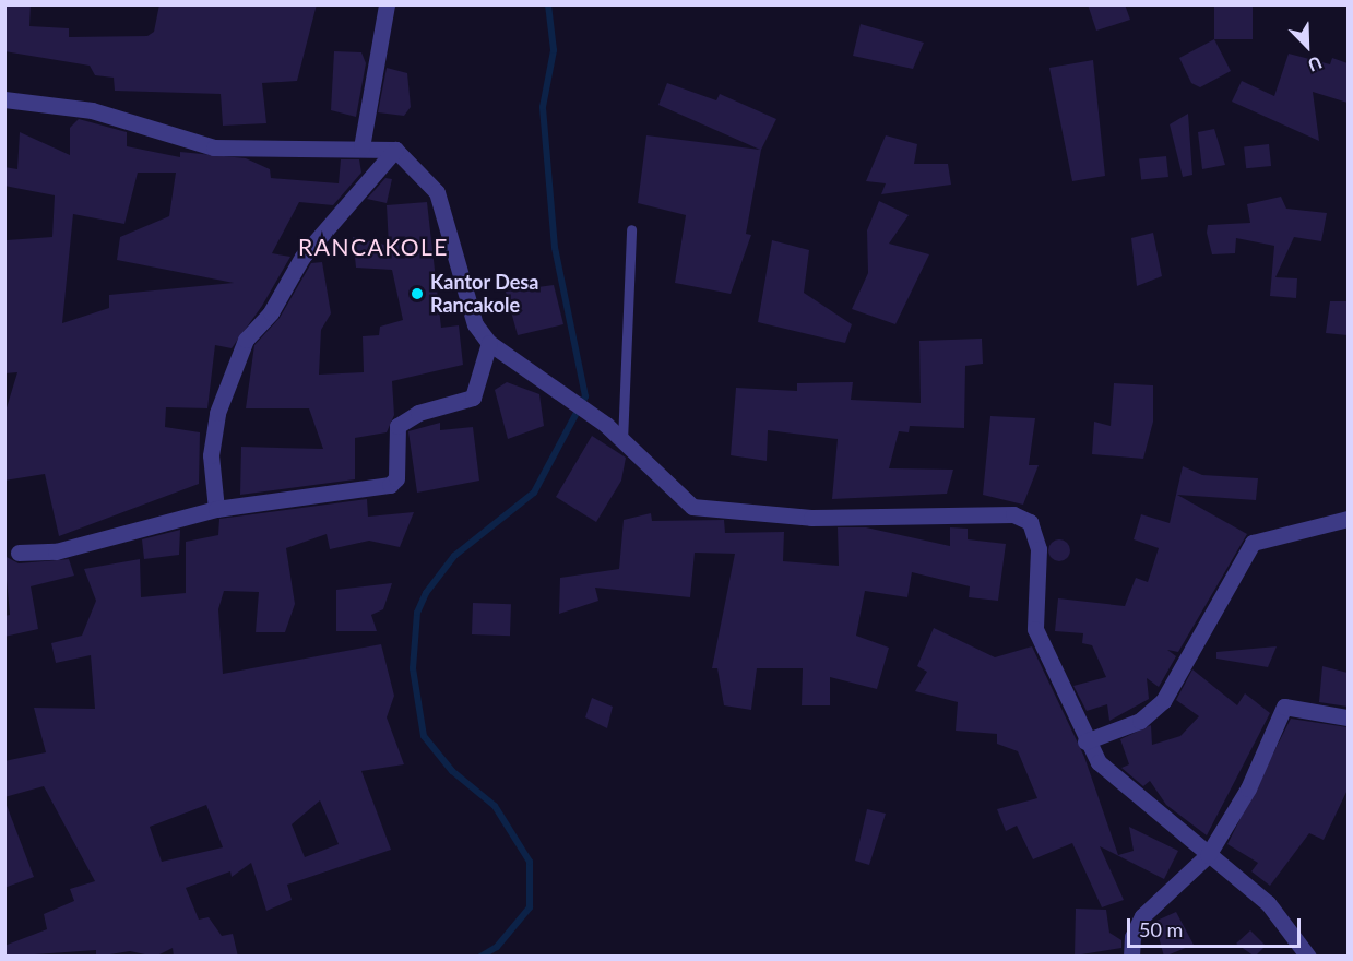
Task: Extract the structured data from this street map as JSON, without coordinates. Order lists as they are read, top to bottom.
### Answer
{
  "districts": ["RANCAKOLE"],
  "places": ["Kantor Desa Rancakole"],
  "scale_bar": "50 m",
  "north": "bottom right"
}
